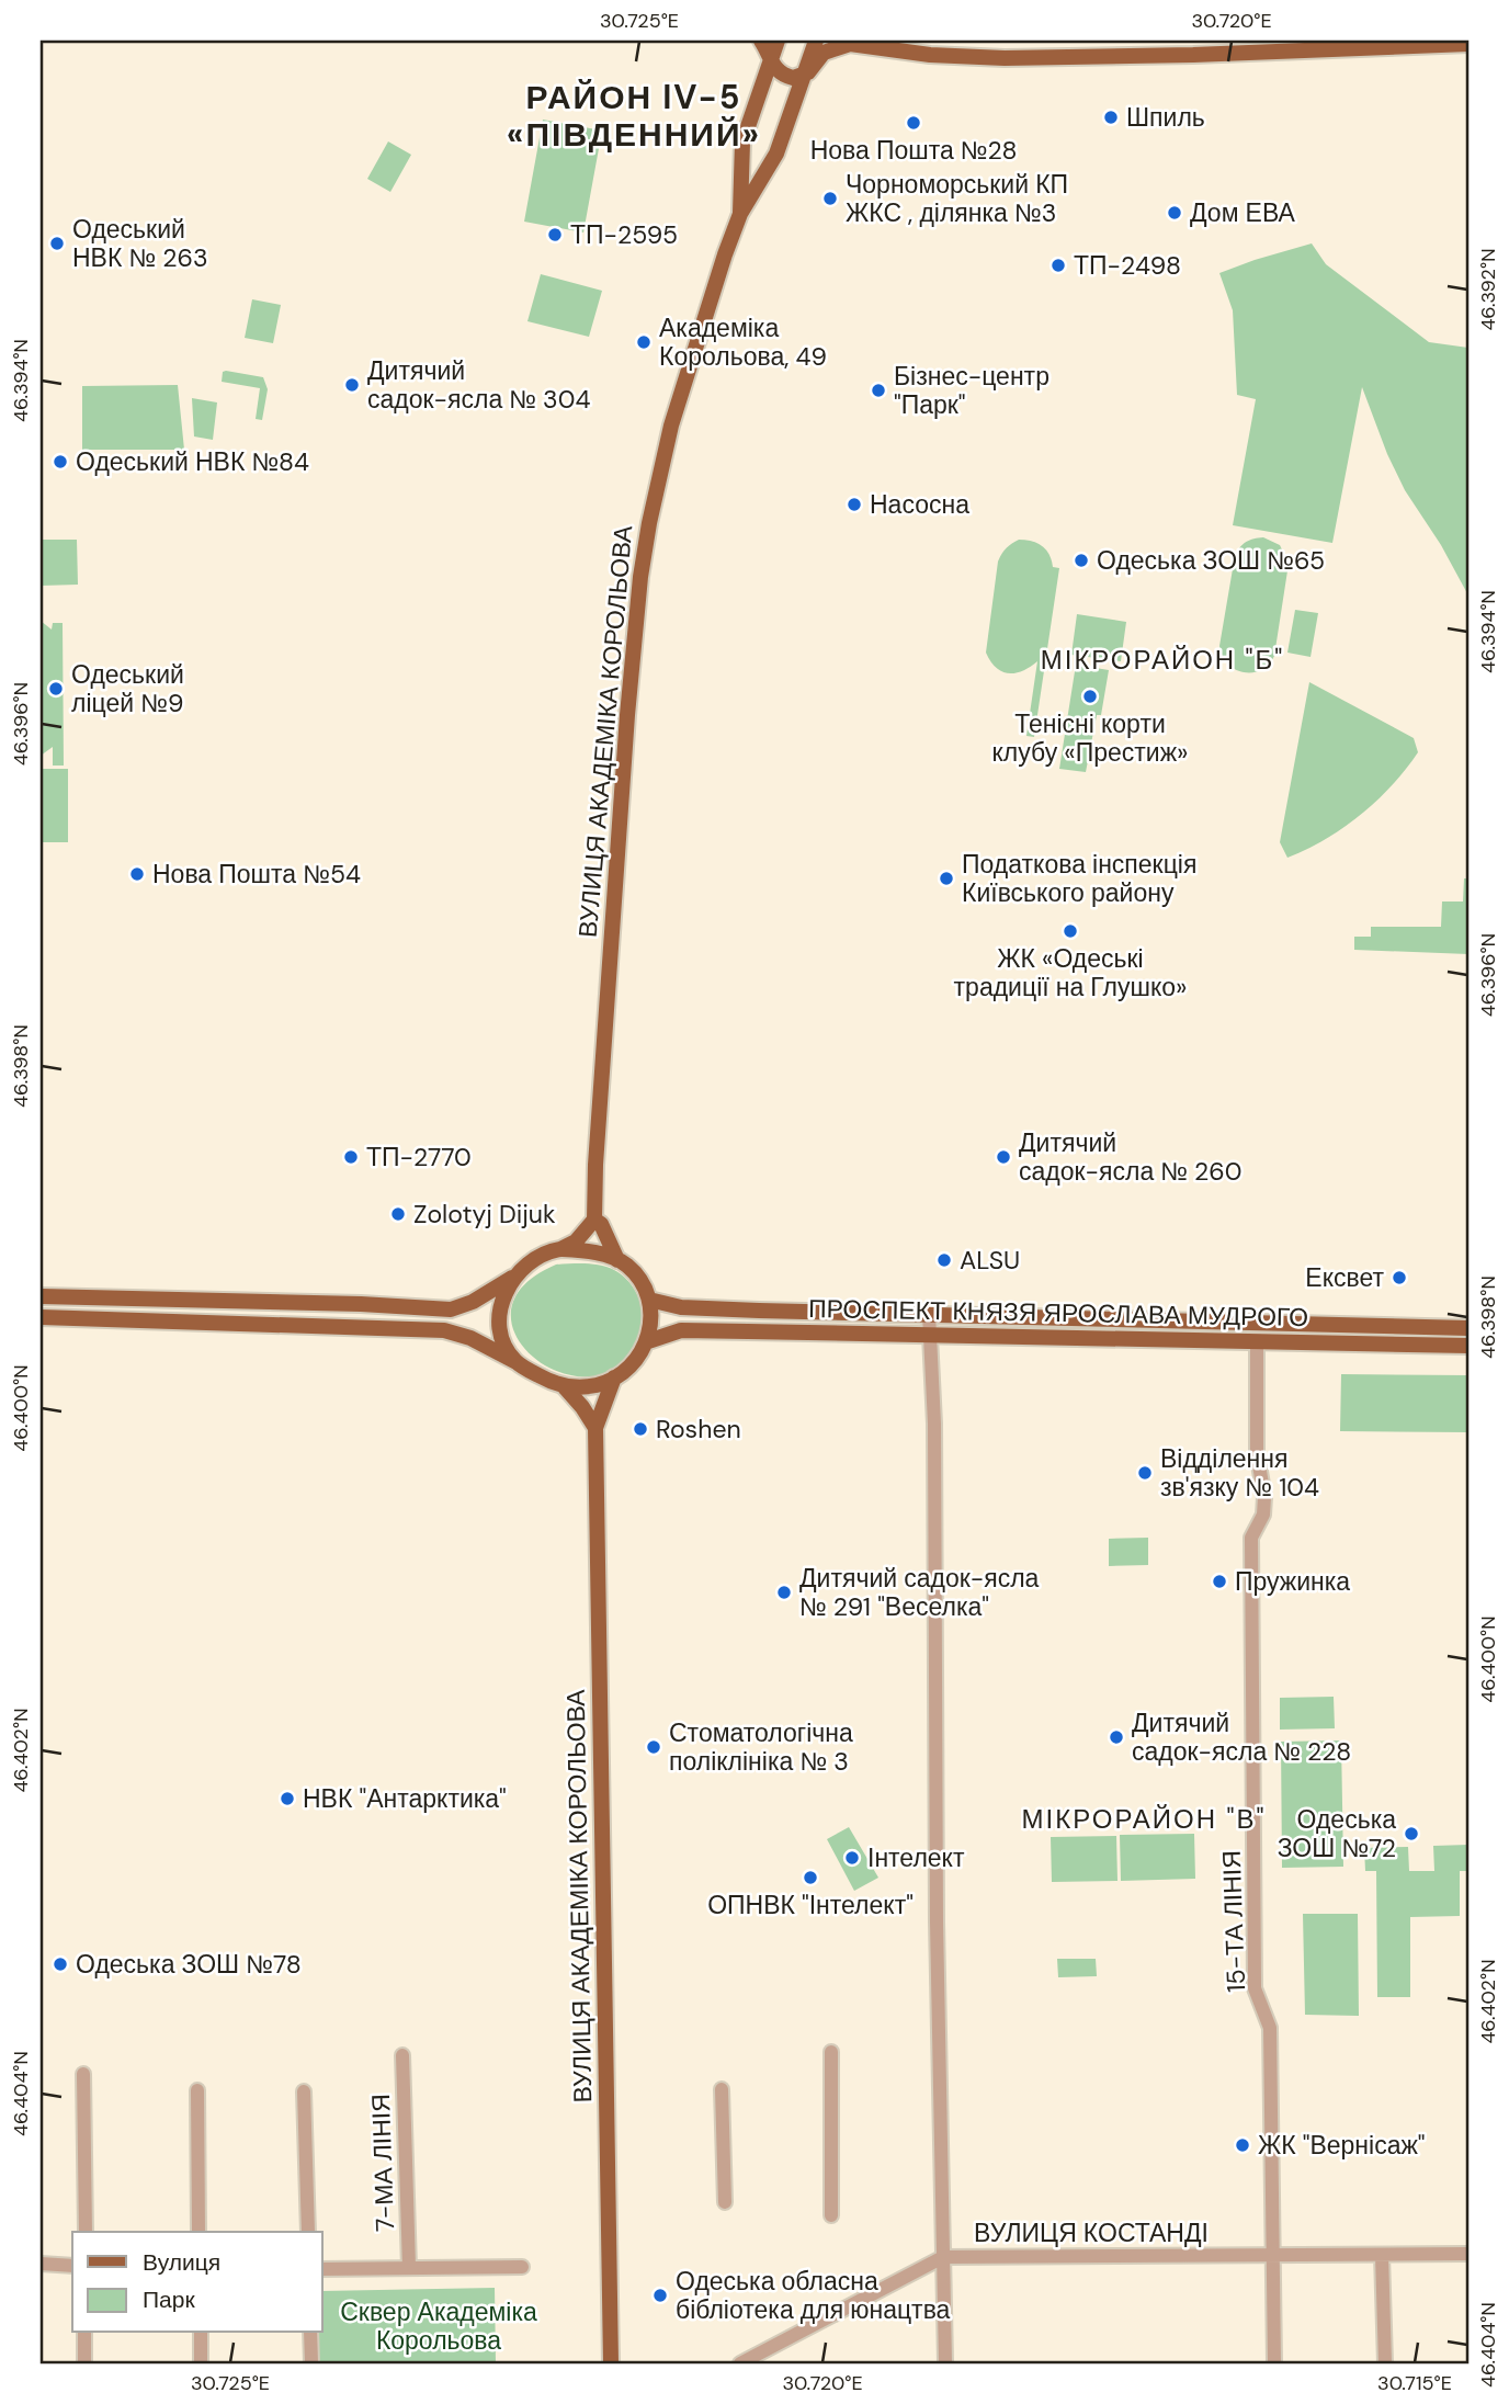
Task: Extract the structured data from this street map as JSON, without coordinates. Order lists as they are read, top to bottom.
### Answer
{
  "streets": {
    "main road": ["ВУЛИЦЯ АКАДЕМІКА КОРОЛЬОВА", "ПРОСПЕКТ КНЯЗЯ ЯРОСЛАВА МУДРОГО"],
    "street": ["15-ТА ЛІНІЯ", "7-МА ЛІНІЯ", "ВУЛИЦЯ КОСТАНДІ"]
  },
  "crossings": [
    ["ВУЛИЦЯ АКАДЕМІКА КОРОЛЬОВА", "ПРОСПЕКТ КНЯЗЯ ЯРОСЛАВА МУДРОГО"],
    ["ПРОСПЕКТ КНЯЗЯ ЯРОСЛАВА МУДРОГО", "15-ТА ЛІНІЯ"],
    ["15-ТА ЛІНІЯ", "ВУЛИЦЯ КОСТАНДІ"]
  ],
  "districts": ["РАЙОН IV-5 «ПІВДЕННИЙ»", "МІКРОРАЙОН \"Б\"", "МІКРОРАЙОН \"В\""],
  "parks": ["Сквер Академіка Корольова"],
  "places": [
    "Шпиль",
    "Нова Пошта №28",
    "Чорноморський КП ЖКС , ділянка №3",
    "Дом ЕВА",
    "ТП-2595",
    "Одеський НВК № 263",
    "ТП-2498",
    "Академіка Корольова, 49",
    "Дитячий садок-ясла № 304",
    "Бізнес-центр \"Парк\"",
    "Одеський НВК №84",
    "Насосна",
    "Одеська ЗОШ №65",
    "Одеський ліцей №9",
    "Тенісні корти клубу «Престиж»",
    "Нова Пошта №54",
    "Податкова інспекція Київського району",
    "ЖК «Одеські традиції на Глушко»",
    "ТП-2770",
    "Дитячий садок-ясла № 260",
    "Zolotyj Dijuk",
    "ALSU",
    "Ексвет",
    "Roshen",
    "Відділення зв'язку № 104",
    "Пружинка",
    "Дитячий садок-ясла № 291 \"Веселка\"",
    "Дитячий садок-ясла № 228",
    "Стоматологічна поліклініка № 3",
    "НВК \"Антарктика\"",
    "Одеська ЗОШ №72",
    "Інтелект",
    "ОПНВК \"Інтелект\"",
    "Одеська ЗОШ №78",
    "ЖК \"Вернісаж\"",
    "Одеська обласна бібліотека для юнацтва"
  ],
  "legend": ["Вулиця", "Парк"],
  "coordinates": [
    "30.725°E",
    "30.720°E",
    "46.392°N",
    "46.394°N",
    "46.396°N",
    "46.398°N",
    "46.400°N",
    "46.402°N",
    "46.404°N",
    "30.715°E"
  ]
}
